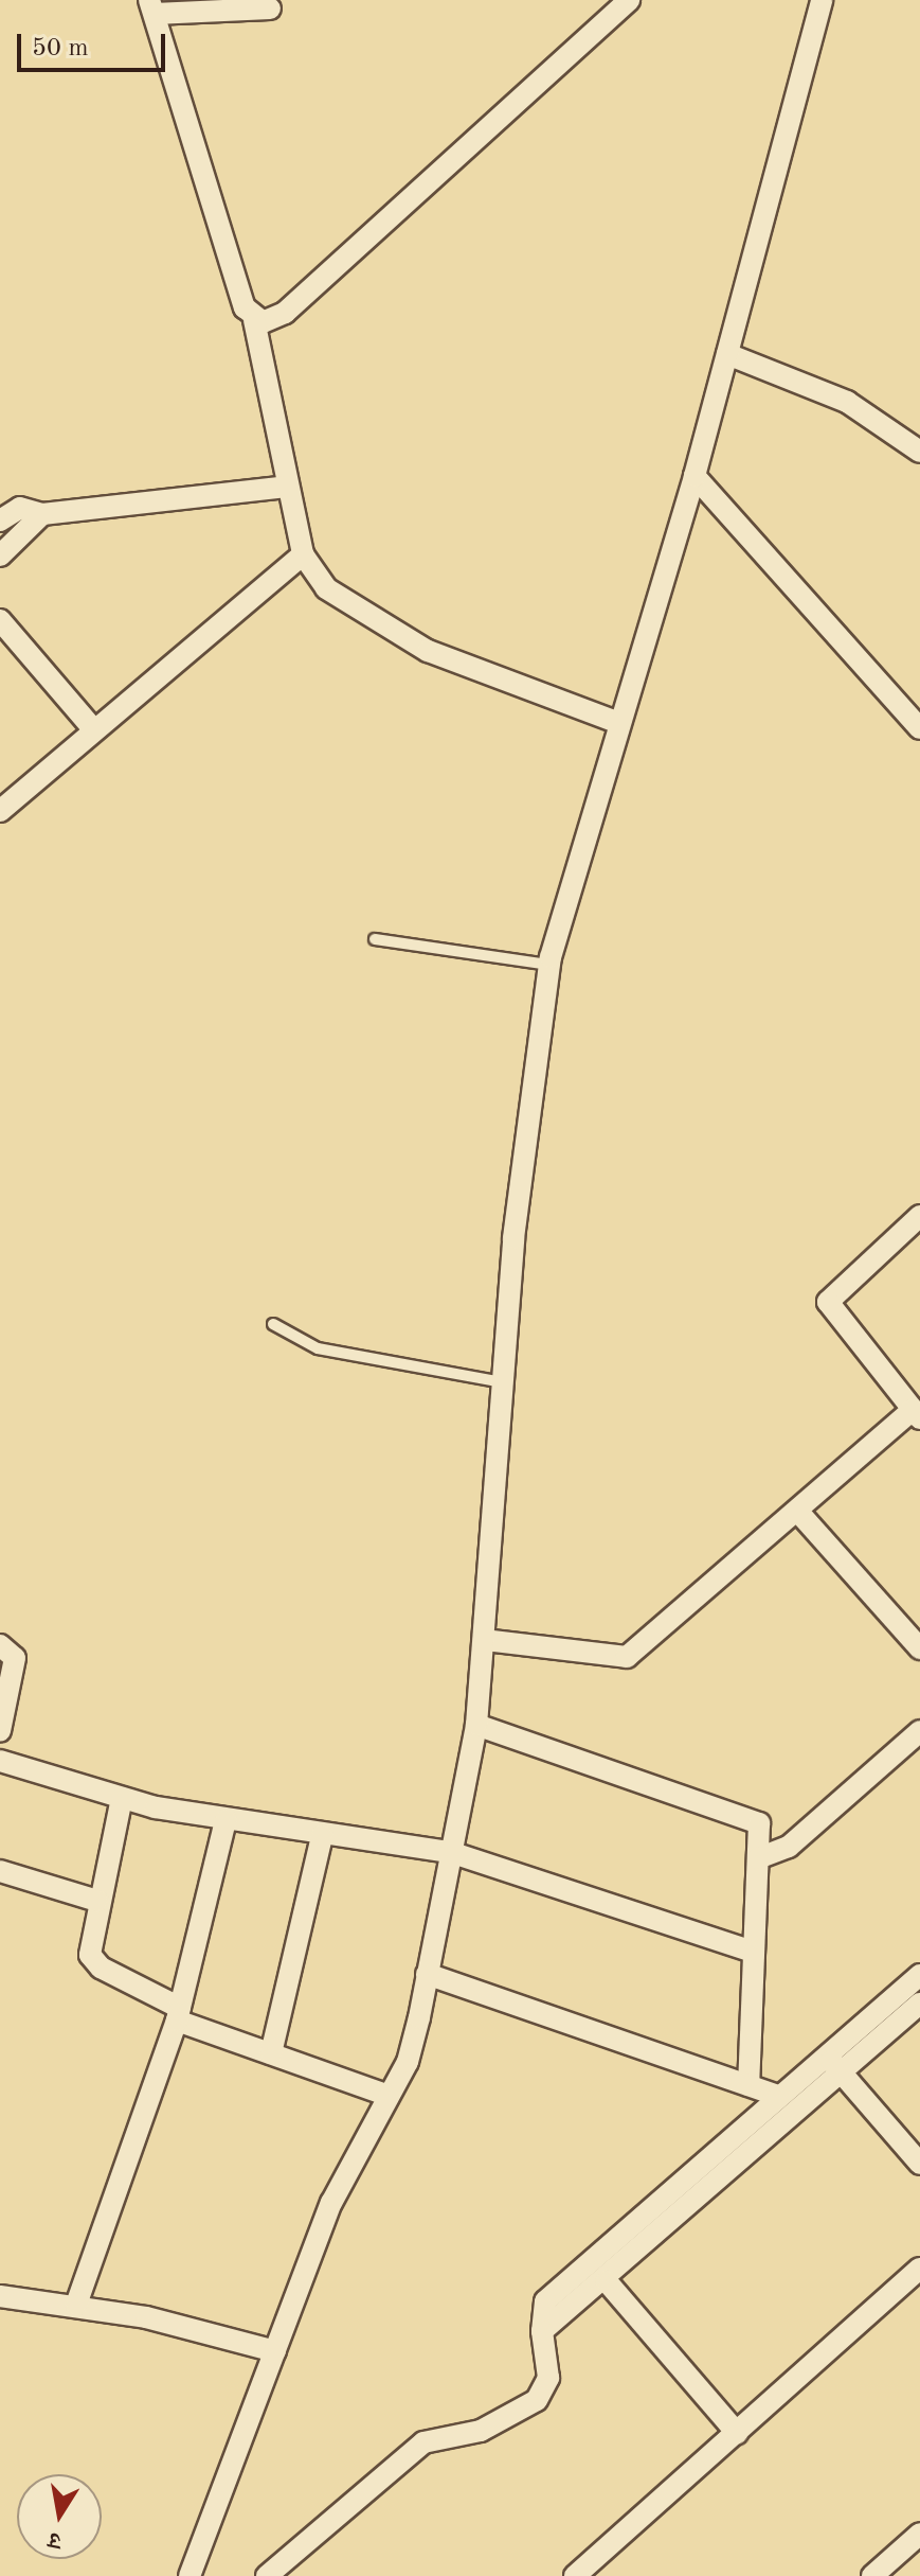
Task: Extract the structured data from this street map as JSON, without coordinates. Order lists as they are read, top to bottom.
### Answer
{
  "scale_bar": "50 m",
  "north": "bottom"
}
